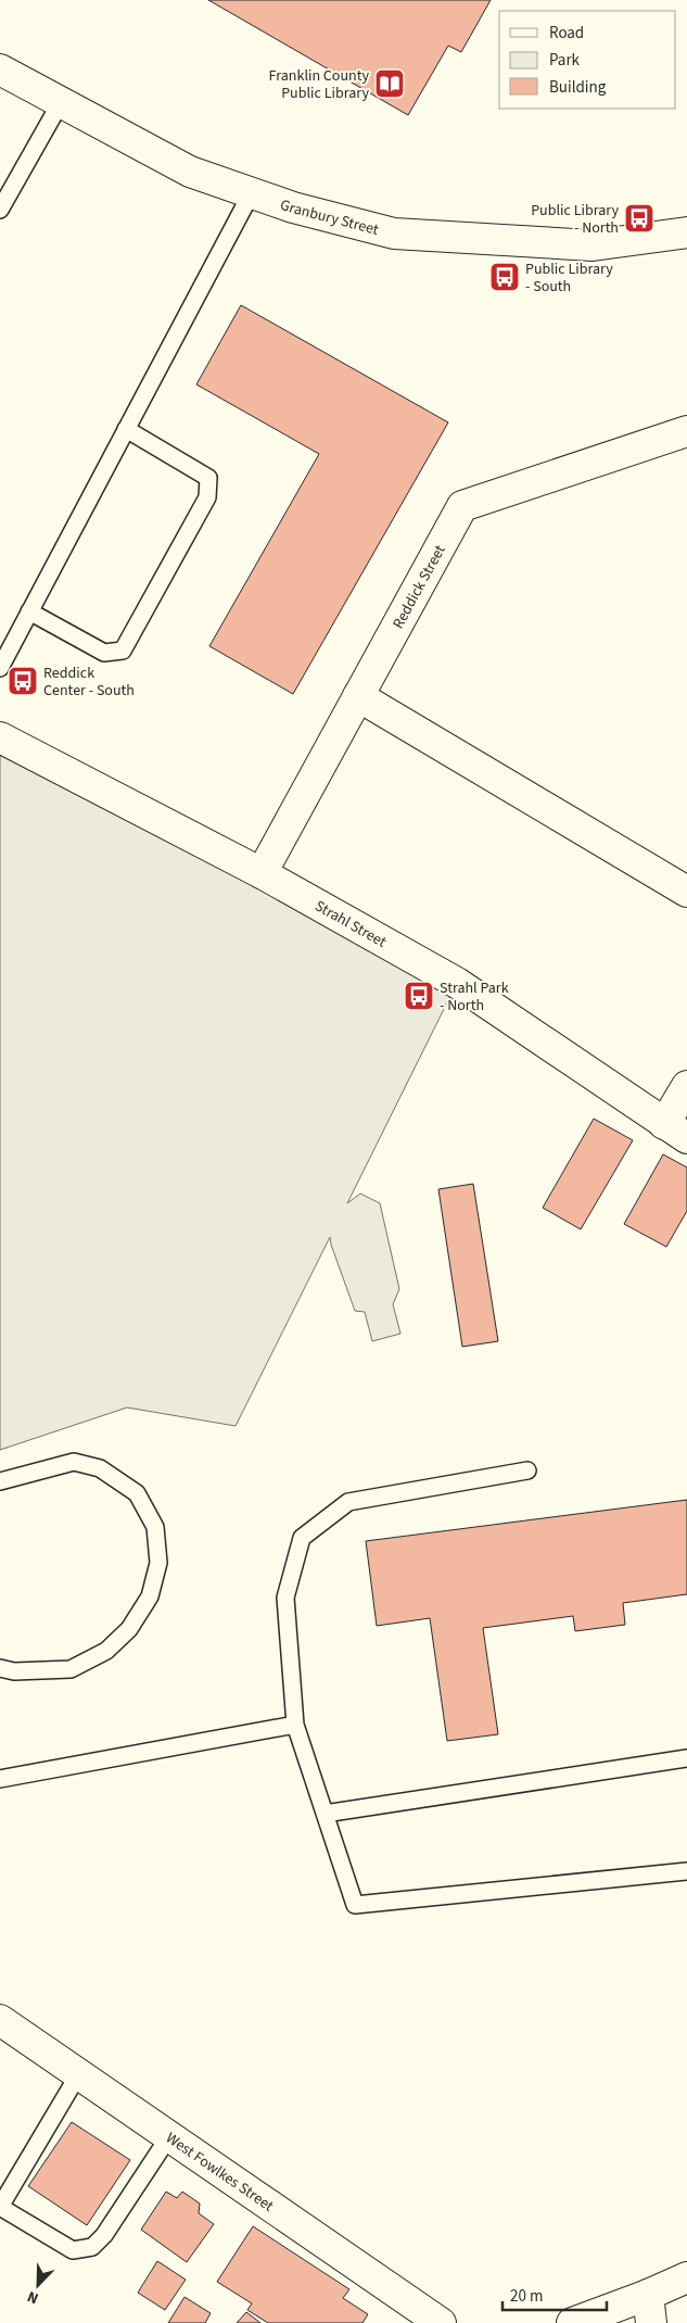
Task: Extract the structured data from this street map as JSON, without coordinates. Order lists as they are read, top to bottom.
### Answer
{
  "streets": {
    "street": [
      "Granbury Street",
      "Reddick Street",
      "Strahl Street",
      "West Fowlkes Street"
    ]
  },
  "crossings": [
    ["Reddick Street", "Strahl Street"]
  ],
  "places": {
    "library": ["Franklin County Public Library"],
    "bus stop": [
      "Public Library - North",
      "Public Library - South",
      "Reddick Center - South",
      "Strahl Park - North"
    ]
  },
  "legend": ["Road", "Park", "Building"],
  "scale_bar": "20 m",
  "north": "bottom left"
}
